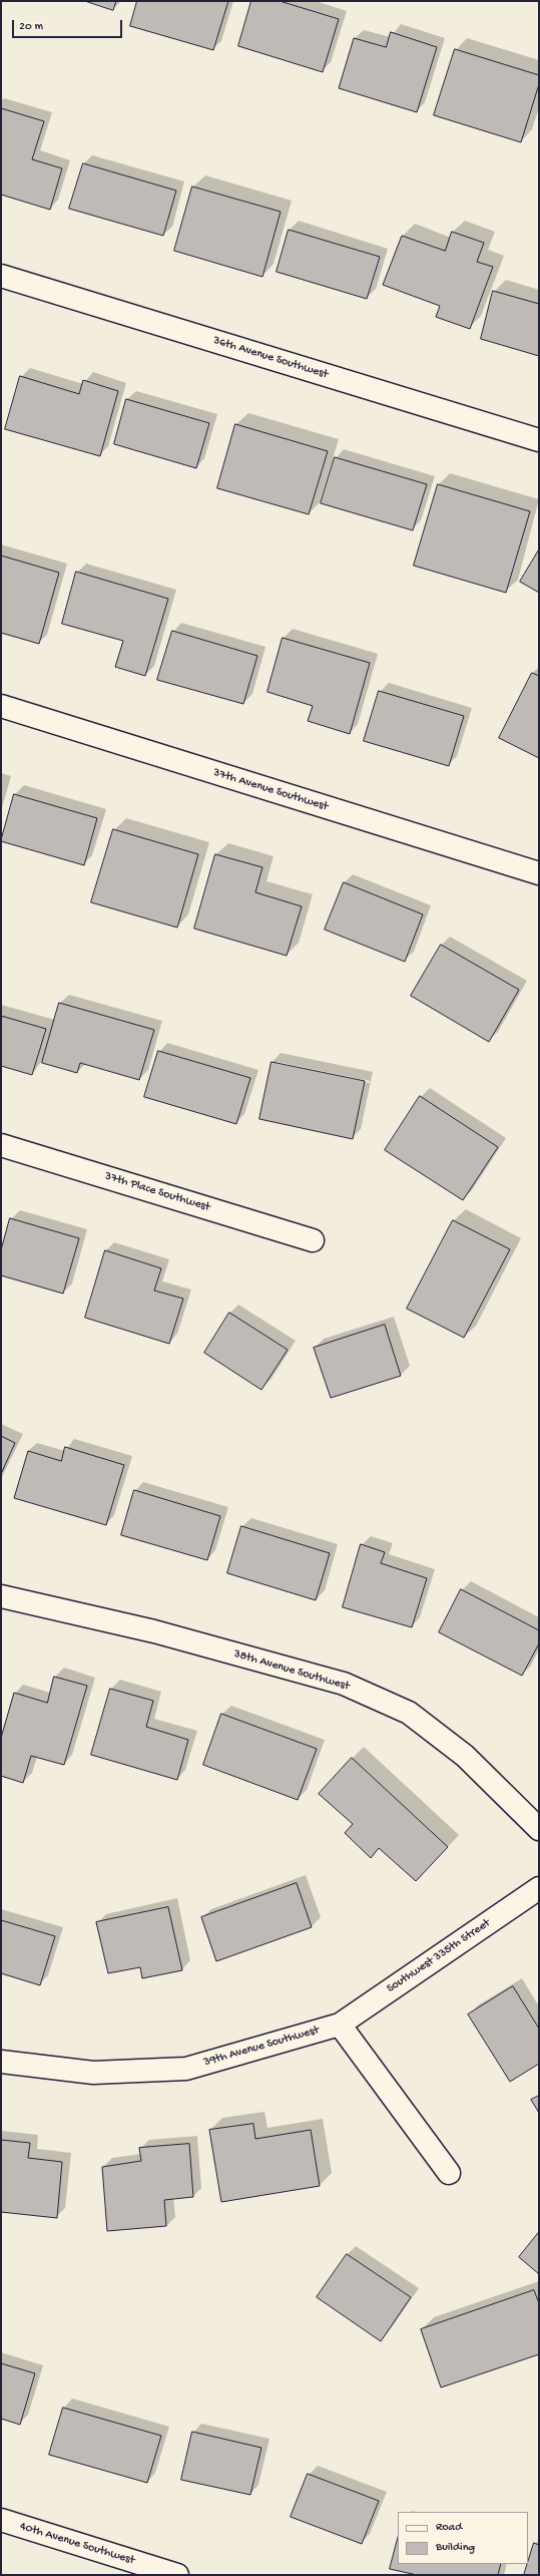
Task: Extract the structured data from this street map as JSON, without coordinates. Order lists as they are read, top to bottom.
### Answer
{
  "streets": {
    "street": [
      "36th Avenue Southwest",
      "37th Avenue Southwest",
      "37th Place Southwest",
      "38th Avenue Southwest",
      "Southwest 335th Street",
      "39th Avenue Southwest",
      "40th Avenue Southwest"
    ]
  },
  "crossings": [
    ["Southwest 335th Street", "39th Avenue Southwest"]
  ],
  "legend": ["Road", "Building"],
  "scale_bar": "20 m"
}
